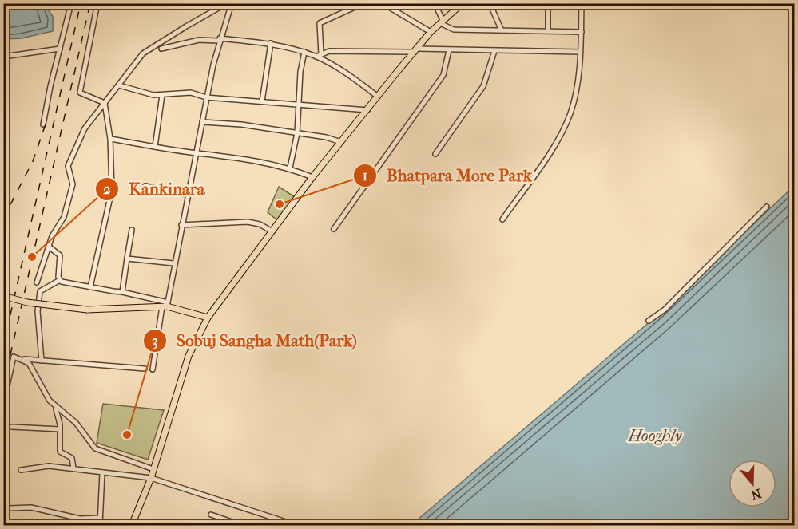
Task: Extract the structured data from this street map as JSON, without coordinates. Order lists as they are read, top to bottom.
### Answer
{
  "water": ["Hooghly"],
  "places": ["Bhatpara More Park", "Kankinara", "Sobuj Sangha Math(Park)"],
  "north": "bottom"
}
